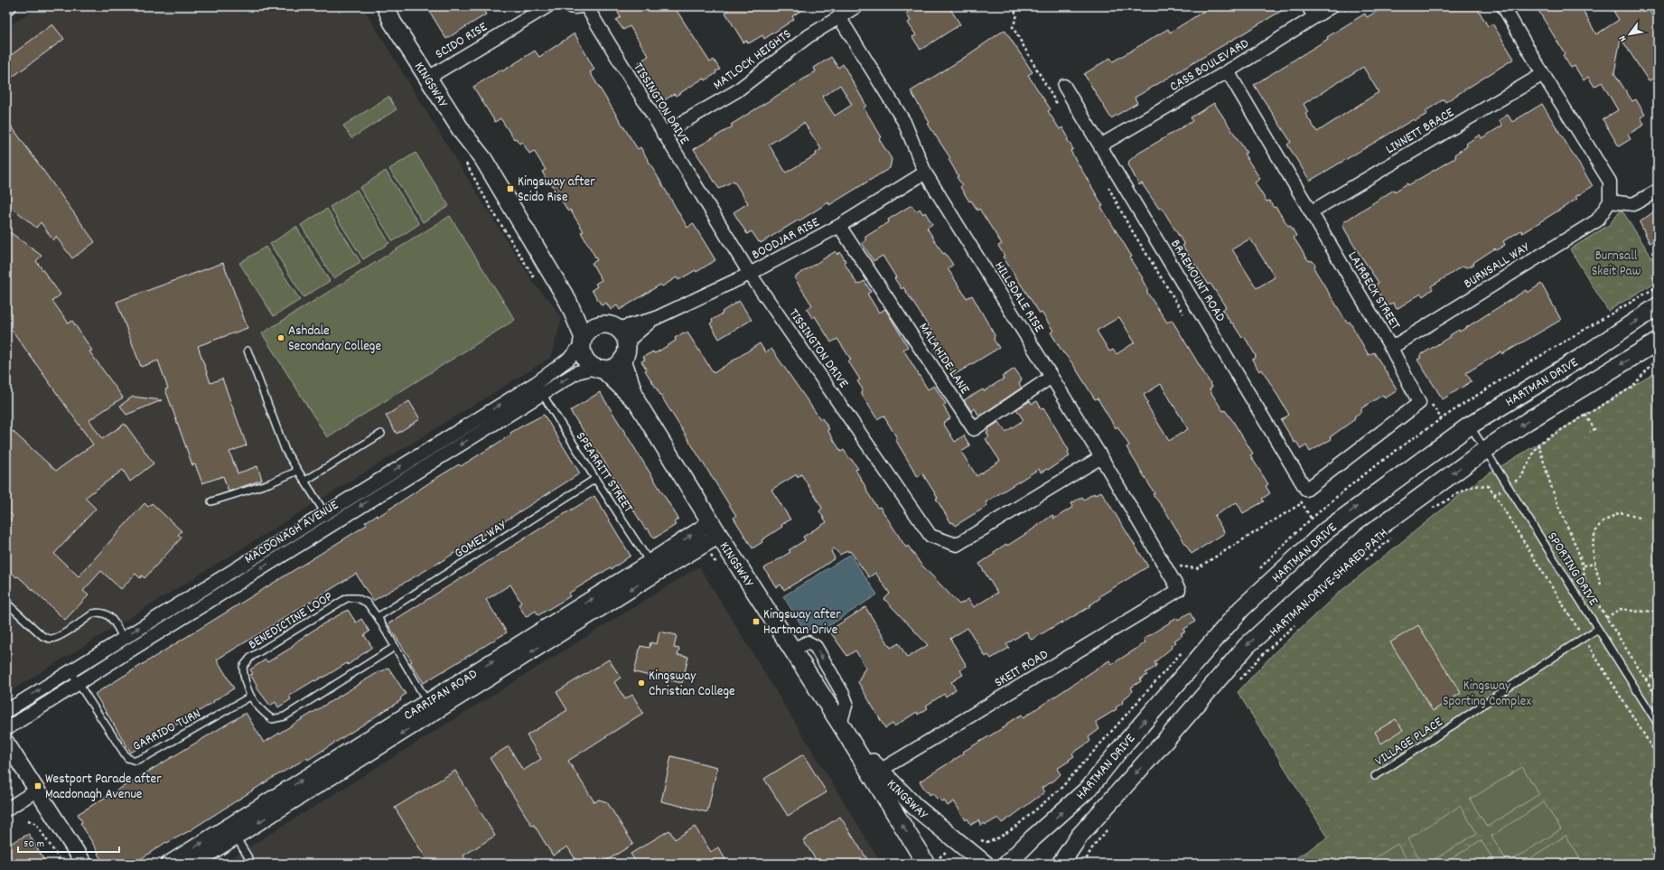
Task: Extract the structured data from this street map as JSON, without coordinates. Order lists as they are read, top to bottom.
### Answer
{
  "streets": {
    "main road": ["KINGSWAY", "HARTMAN DRIVE"],
    "street": [
      "SCIDO RISE",
      "MATLOCK HEIGHTS",
      "CASS BOULEVARD",
      "TISSINGTON DRIVE",
      "LINNETT BRACE",
      "BOODJAR RISE",
      "BURNSALL WAY",
      "BRAEMOUNT ROAD",
      "LAIRBECK STREET",
      "HILLSDALE RISE",
      "MALAHIDE LANE",
      "MACDONAGH AVENUE",
      "SKEIT ROAD",
      "CARRIPAN ROAD"
    ],
    "lane": [
      "SPEARRITT STREET",
      "GOMEZ WAY",
      "SPORTING DRIVE",
      "BENEDICTINE LOOP",
      "GARRIDO TURN",
      "VILLAGE PLACE"
    ],
    "path": ["HARTMAN DRIVE SHARED PATH"]
  },
  "crossings": [
    ["SCIDO RISE", "KINGSWAY"],
    ["MATLOCK HEIGHTS", "TISSINGTON DRIVE"],
    ["MATLOCK HEIGHTS", "HILLSDALE RISE"],
    ["CASS BOULEVARD", "BRAEMOUNT ROAD"],
    ["CASS BOULEVARD", "LAIRBECK STREET"],
    ["KINGSWAY", "BOODJAR RISE"],
    ["KINGSWAY", "MACDONAGH AVENUE"],
    ["KINGSWAY", "SKEIT ROAD"],
    ["KINGSWAY", "CARRIPAN ROAD"],
    ["TISSINGTON DRIVE", "BOODJAR RISE"],
    ["TISSINGTON DRIVE", "HILLSDALE RISE"],
    ["LINNETT BRACE", "LAIRBECK STREET"],
    ["BOODJAR RISE", "HILLSDALE RISE"],
    ["BOODJAR RISE", "MALAHIDE LANE"],
    ["BOODJAR RISE", "MACDONAGH AVENUE"],
    ["BURNSALL WAY", "LAIRBECK STREET"],
    ["BRAEMOUNT ROAD", "LAIRBECK STREET"],
    ["HILLSDALE RISE", "MALAHIDE LANE"],
    ["HILLSDALE RISE", "SKEIT ROAD"],
    ["HARTMAN DRIVE", "SPORTING DRIVE"],
    ["SPEARRITT STREET", "MACDONAGH AVENUE"],
    ["SPEARRITT STREET", "GOMEZ WAY"],
    ["SPEARRITT STREET", "CARRIPAN ROAD"],
    ["MACDONAGH AVENUE", "GARRIDO TURN"],
    ["GOMEZ WAY", "BENEDICTINE LOOP"],
    ["SPORTING DRIVE", "VILLAGE PLACE"],
    ["BENEDICTINE LOOP", "CARRIPAN ROAD"],
    ["BENEDICTINE LOOP", "GARRIDO TURN"]
  ],
  "parks": ["Burnsall Skeit Paw", "Kingsway Sporting Complex"],
  "places": {
    "transit": ["Kingsway after Scido Rise", "Kingsway after Hartman Drive", "Westport Parade after Macdonagh Avenue"],
    "other": ["Ashdale Secondary College", "Kingsway Christian College"]
  },
  "scale_bar": "50 m",
  "north": "bottom left"
}
